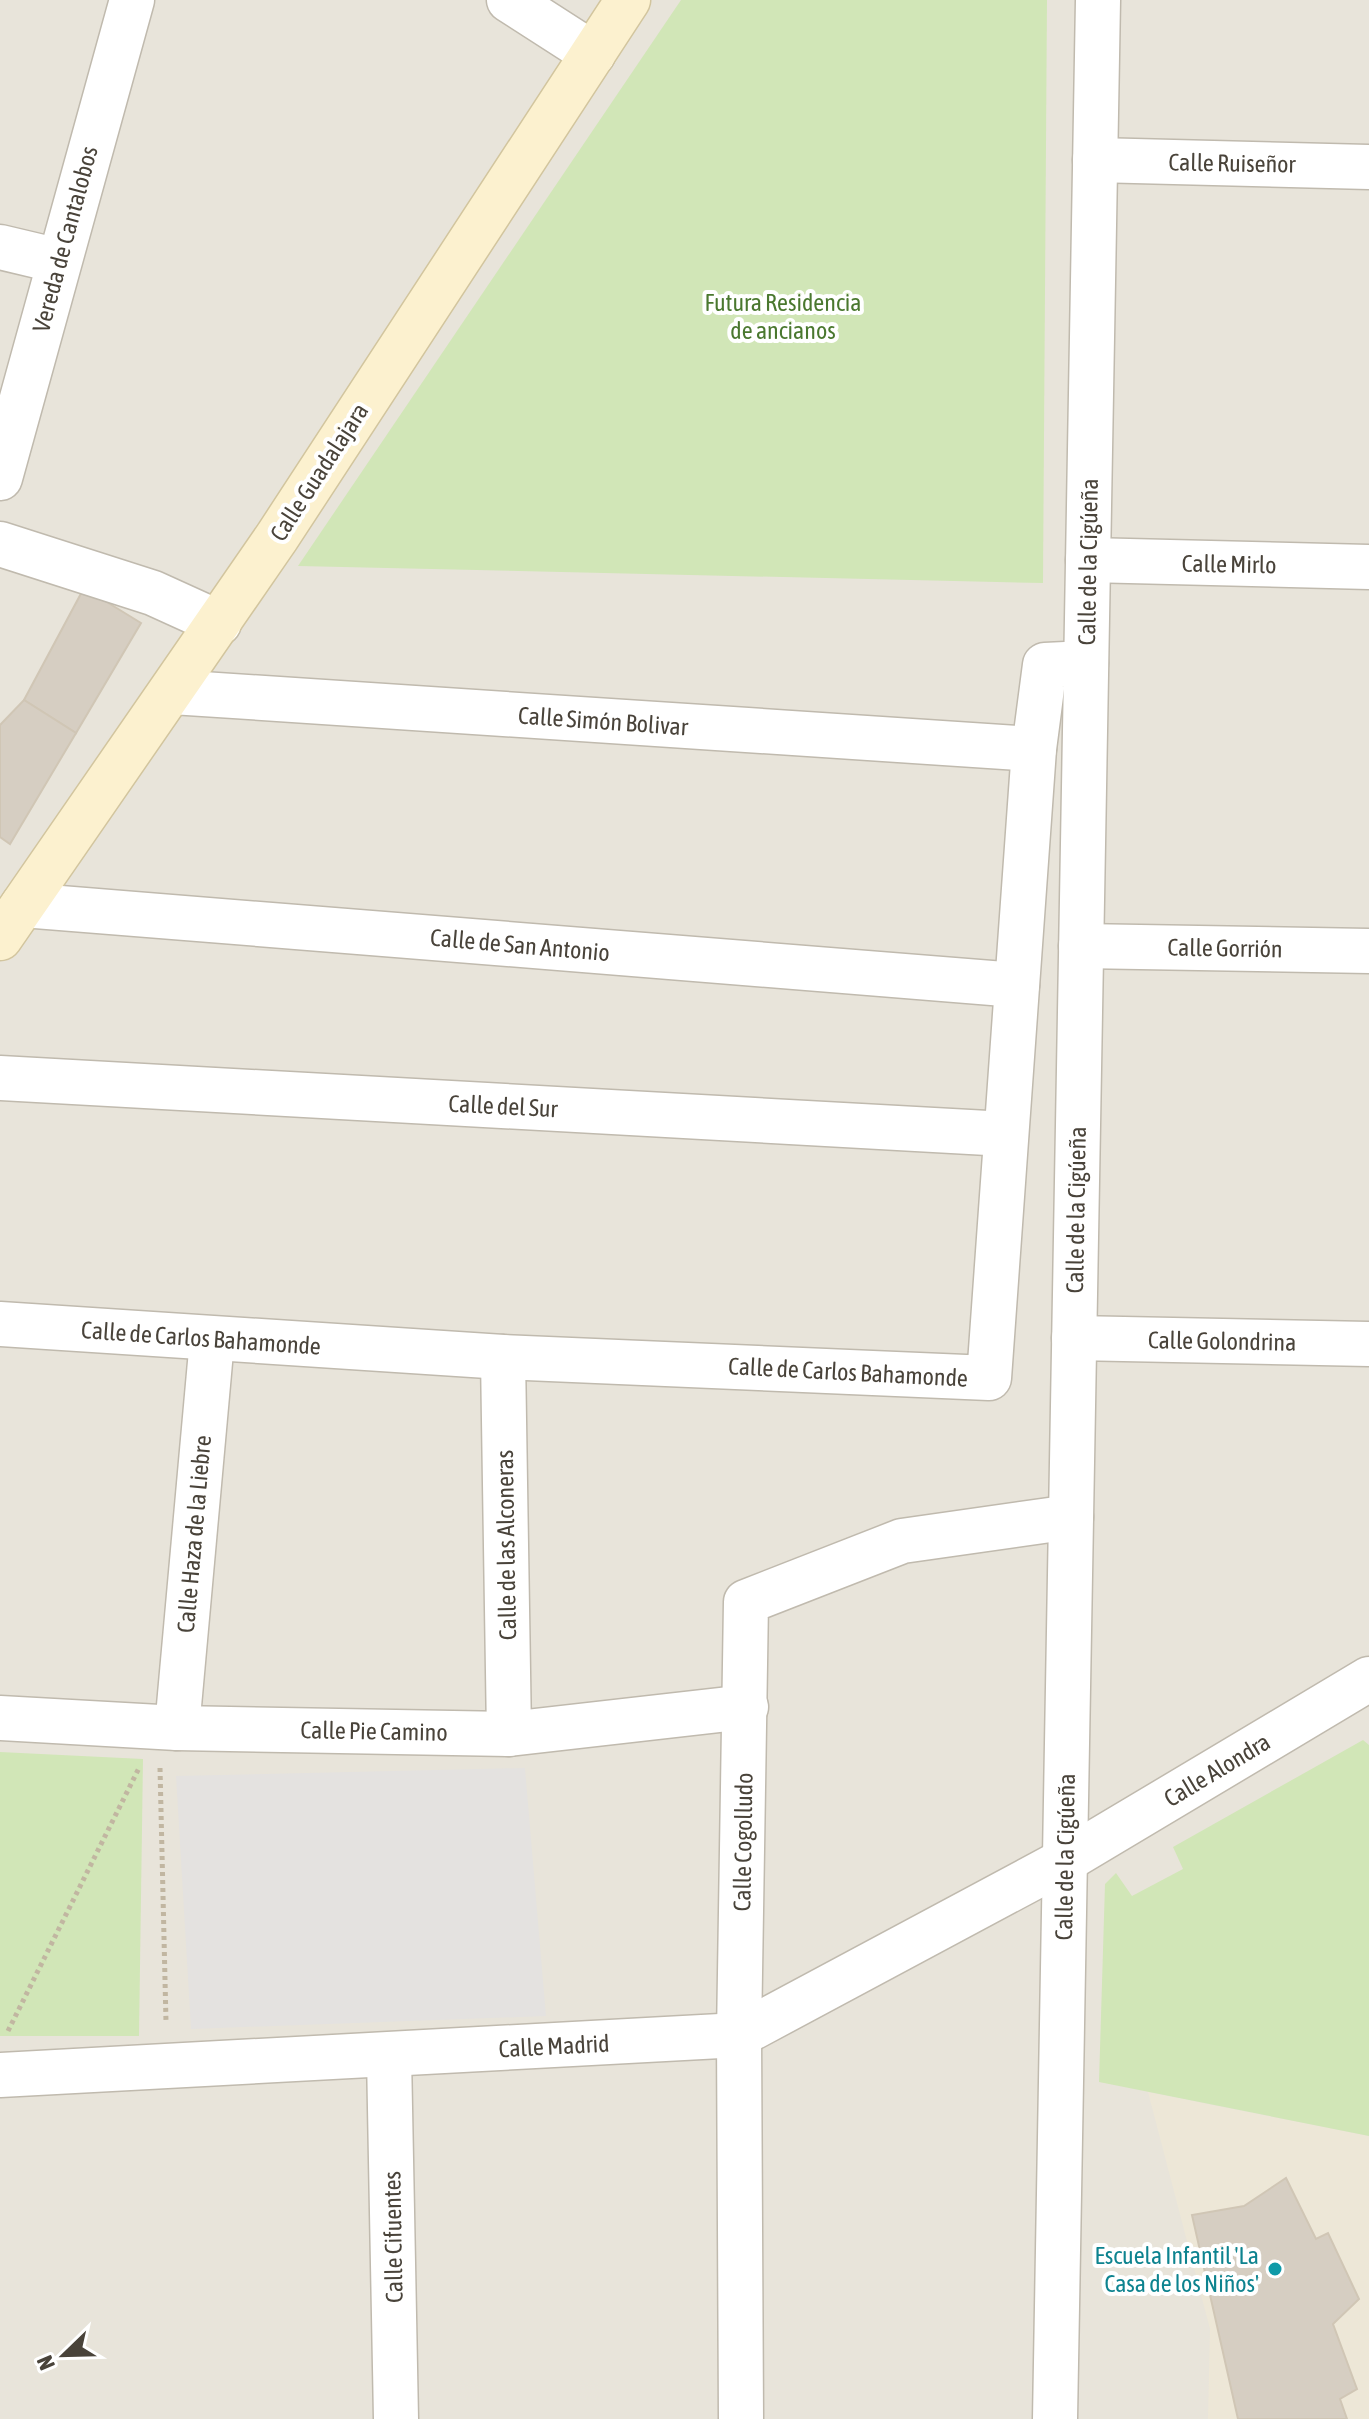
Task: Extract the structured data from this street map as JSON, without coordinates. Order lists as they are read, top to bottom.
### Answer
{
  "streets": {
    "main road": ["Calle Guadalajara"],
    "street": [
      "Calle Ruiseñor",
      "Vereda de Cantalobos",
      "Calle de la Cigúeña",
      "Calle Mirlo",
      "Calle Simón Bolivar",
      "Calle de San Antonio",
      "Calle Gorrión",
      "Calle del Sur",
      "Calle de Carlos Bahamonde",
      "Calle Golondrina",
      "Calle Haza de la Liebre",
      "Calle de las Alconeras",
      "Calle Pie Camino",
      "Calle Alondra",
      "Calle Cogolludo",
      "Calle Madrid",
      "Calle Cifuentes"
    ]
  },
  "crossings": [
    ["Calle Ruiseñor", "Calle de la Cigúeña"],
    ["Calle Guadalajara", "Calle Simón Bolivar"],
    ["Calle Guadalajara", "Calle de San Antonio"],
    ["Calle de la Cigúeña", "Calle Mirlo"],
    ["Calle de la Cigúeña", "Calle Gorrión"],
    ["Calle de la Cigúeña", "Calle de Carlos Bahamonde"],
    ["Calle de la Cigúeña", "Calle Golondrina"],
    ["Calle de la Cigúeña", "Calle Alondra"],
    ["Calle de la Cigúeña", "Calle Cogolludo"],
    ["Calle de la Cigúeña", "Calle Madrid"],
    ["Calle Simón Bolivar", "Calle de Carlos Bahamonde"],
    ["Calle de San Antonio", "Calle de Carlos Bahamonde"],
    ["Calle del Sur", "Calle de Carlos Bahamonde"],
    ["Calle de Carlos Bahamonde", "Calle Haza de la Liebre"],
    ["Calle de Carlos Bahamonde", "Calle de las Alconeras"],
    ["Calle Haza de la Liebre", "Calle Pie Camino"],
    ["Calle de las Alconeras", "Calle Pie Camino"],
    ["Calle Pie Camino", "Calle Cogolludo"],
    ["Calle Alondra", "Calle Madrid"],
    ["Calle Cogolludo", "Calle Madrid"],
    ["Calle Madrid", "Calle Cifuentes"]
  ],
  "parks": ["Futura Residencia de ancianos"],
  "places": ["Escuela Infantil 'La Casa de los Niños'"],
  "north": "bottom left"
}
